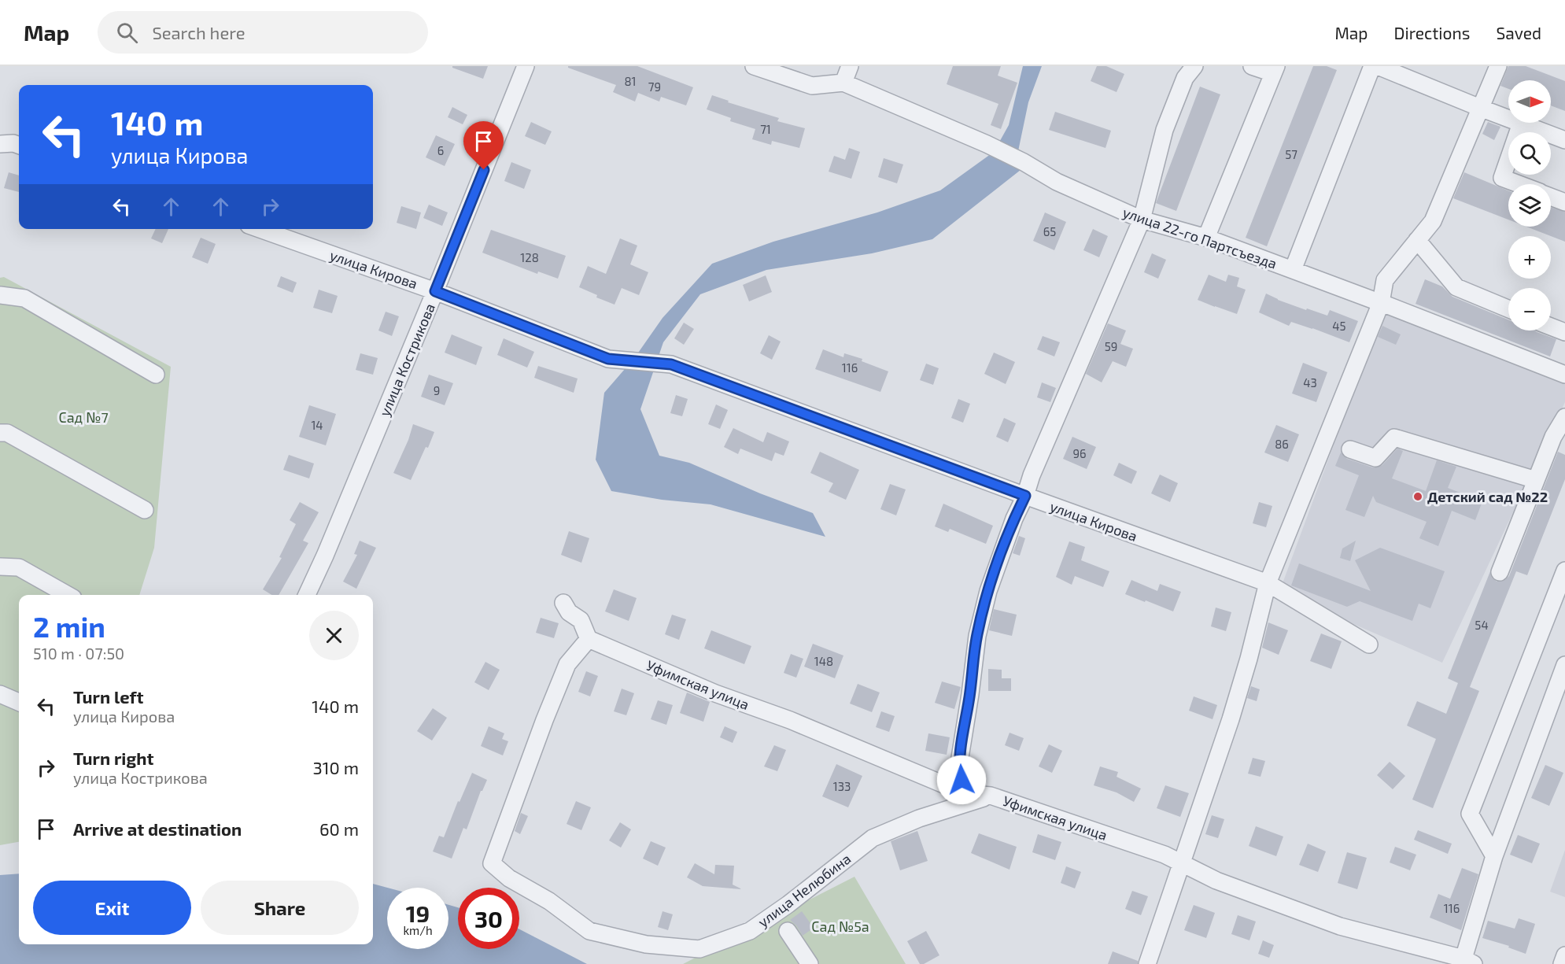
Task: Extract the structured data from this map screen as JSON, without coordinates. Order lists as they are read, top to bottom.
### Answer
{
  "streets": {
    "street": [
      "улица 22-го Партсъезда",
      "улица Кирова",
      "улица Кострикова",
      "Уфимская улица",
      "улица Нелюбина"
    ]
  },
  "crossings": [
    ["улица Кирова", "улица Кострикова"],
    ["Уфимская улица", "улица Нелюбина"]
  ],
  "parks": ["Сад №7", "Сад №5а"],
  "places": ["Детский сад №22"],
  "house_numbers": [
    "81",
    "79",
    "71",
    "6",
    "57",
    "65",
    "128",
    "45",
    "59",
    "116",
    "43",
    "9",
    "14",
    "86",
    "96",
    "54",
    "148",
    "133",
    "116"
  ],
  "north": "right",
  "page": {
    "header": "Map",
    "search": "Search here",
    "nav": ["Map", "Directions", "Saved"],
    "map_buttons": ["+", "−"],
    "turn": ["140 m", "улица Кирова"],
    "heading": ["2 min", "510 m · 07:50"],
    "list": [
      {
        "name": "Turn left",
        "note": "улица Кирова",
        "value": "140 m"
      },
      {
        "name": "Turn right",
        "note": "улица Кострикова",
        "value": "310 m"
      },
      {
        "name": "Arrive at destination",
        "value": "60 m"
      }
    ],
    "buttons": ["Exit", "Share"],
    "speed": "19 km/h",
    "limit": "30"
  }
}
